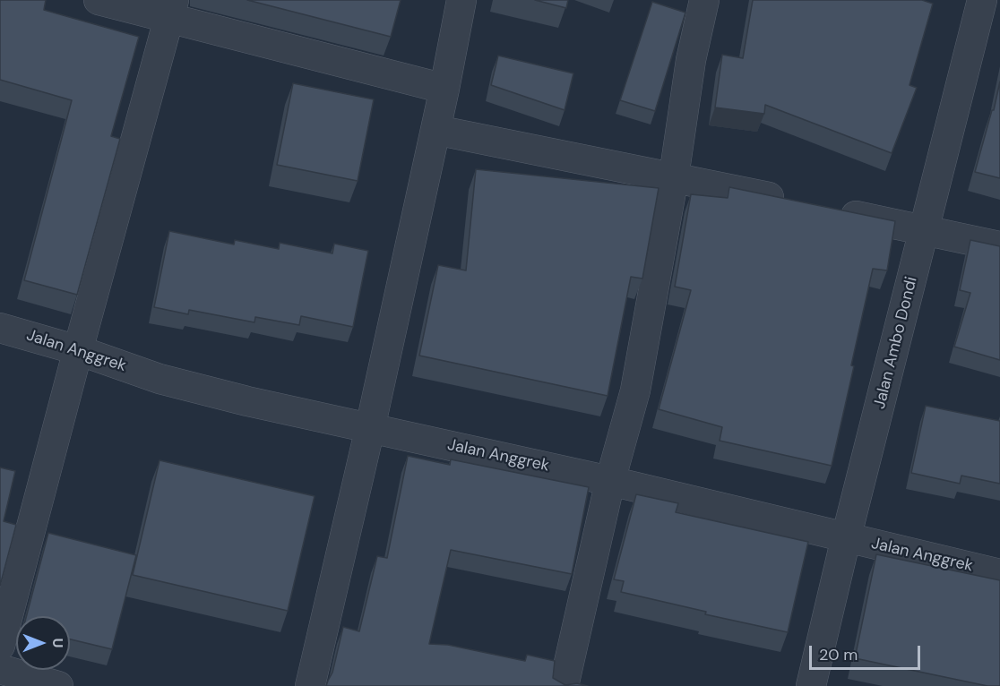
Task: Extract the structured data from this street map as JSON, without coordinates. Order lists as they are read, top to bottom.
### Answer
{
  "streets": {
    "street": ["Jalan Ambo Dondi", "Jalan Anggrek"]
  },
  "crossings": [
    ["Jalan Ambo Dondi", "Jalan Anggrek"]
  ],
  "scale_bar": "20 m",
  "north": "right"
}
